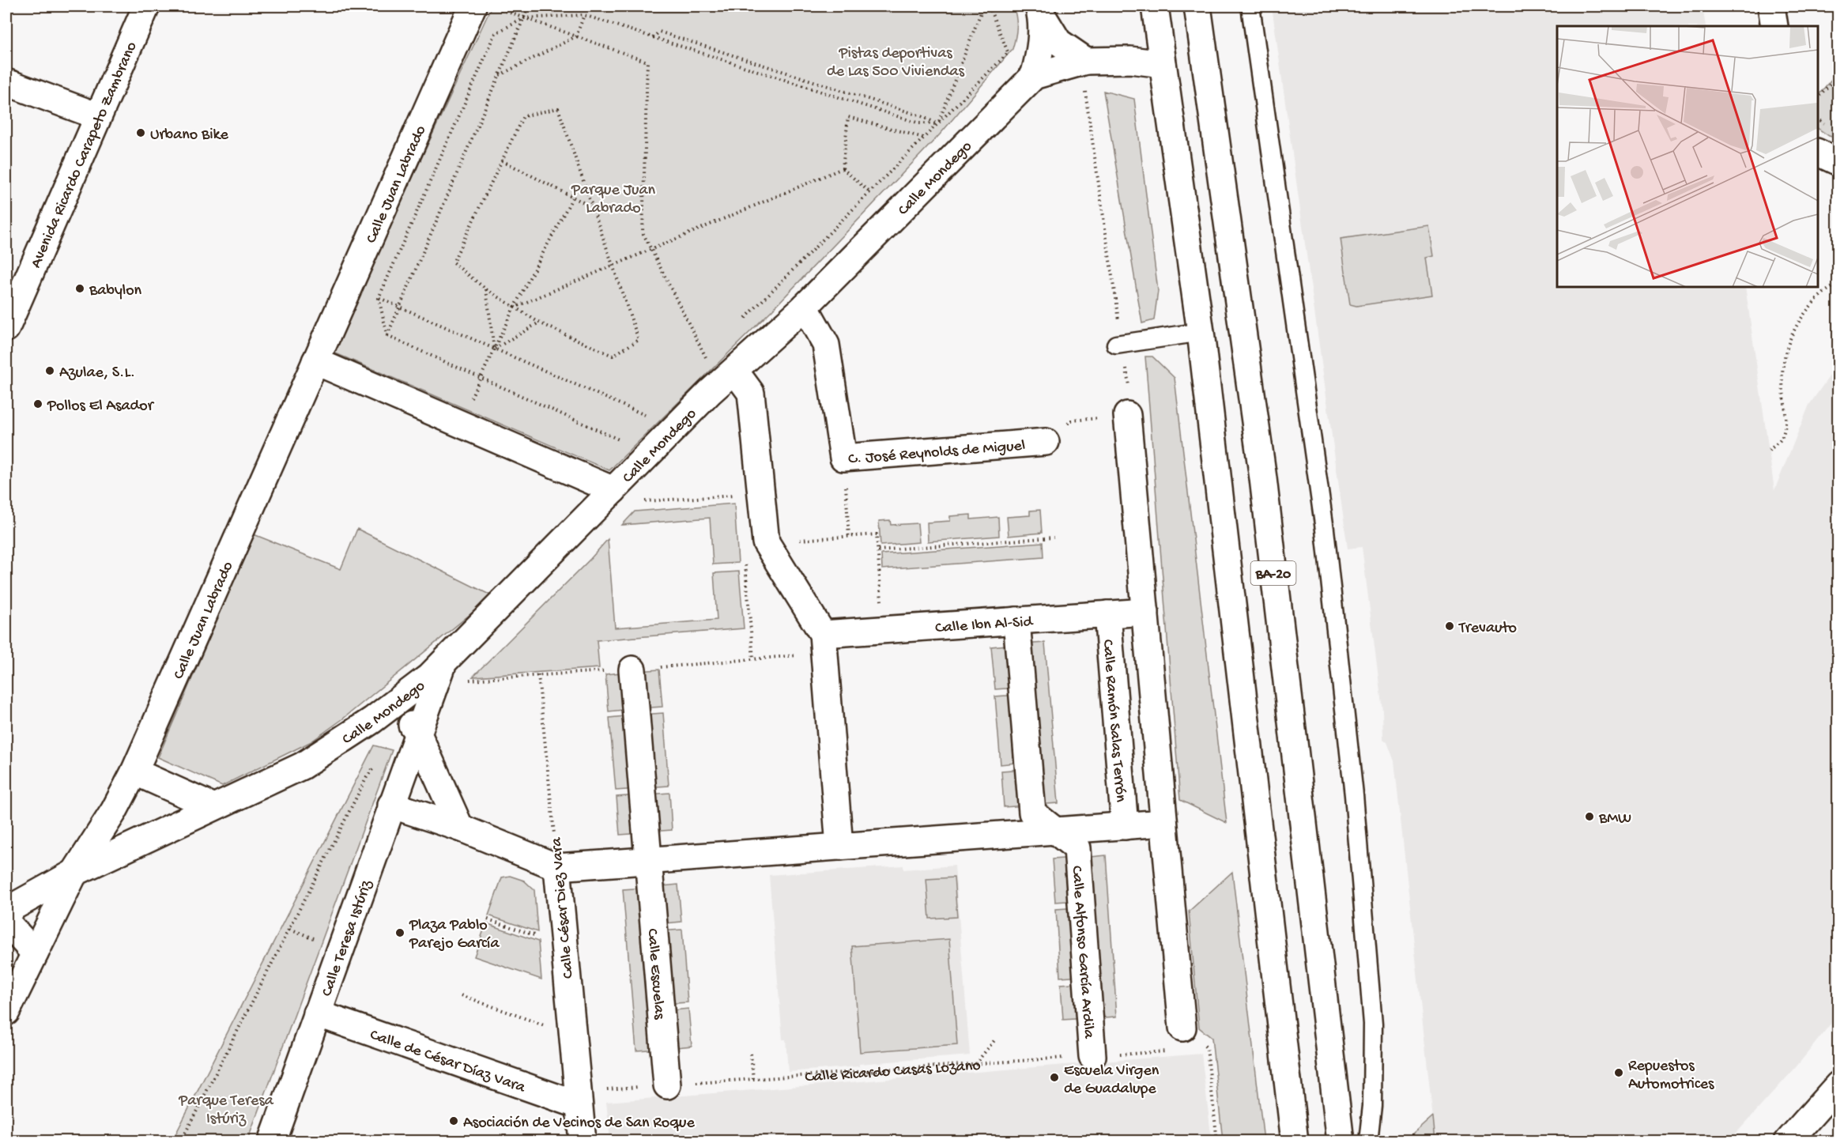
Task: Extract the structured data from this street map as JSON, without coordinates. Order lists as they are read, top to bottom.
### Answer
{
  "streets": {
    "main road": [
      "Avenida Ricardo Carapeto Zambrano",
      "Calle Mondego",
      "Calle Juan Labrado",
      "C. José Reynolds de Miguel",
      "BA-20",
      "Calle Ibn Al-Sid",
      "Calle Ramón Salas Terrón",
      "Calle César Diez Vara",
      "Calle Teresa Istúriz",
      "Calle Alfonso García Ardila",
      "Calle Escuelas",
      "Calle de César Díaz Vara"
    ],
    "path": ["Calle Ricardo Casas Lozano"]
  },
  "crossings": [
    ["Calle Mondego", "Calle Juan Labrado"],
    ["Calle Mondego", "C. José Reynolds de Miguel"],
    ["Calle Mondego", "BA-20"],
    ["Calle Mondego", "Calle Teresa Istúriz"],
    ["Calle Ibn Al-Sid", "Calle Ramón Salas Terrón"],
    ["Calle César Diez Vara", "Calle de César Díaz Vara"],
    ["Calle César Diez Vara", "Calle Ricardo Casas Lozano"],
    ["Calle Teresa Istúriz", "Calle de César Díaz Vara"],
    ["Calle Alfonso García Ardila", "Calle Ricardo Casas Lozano"],
    ["Calle Escuelas", "Calle Ricardo Casas Lozano"],
    ["Calle de César Díaz Vara", "Calle Ricardo Casas Lozano"]
  ],
  "parks": ["Pistas deportivas de Las 500 Viviendas", "Parque Juan Labrado", "Parque Teresa Istúriz"],
  "places": [
    "Urbano Bike",
    "Babylon",
    "Azulae, S.L.",
    "Pollos El Asador",
    "Trevauto",
    "BMW",
    "Plaza Pablo Parejo García",
    "Repuestos Automotrices",
    "Escuela Virgen de Guadalupe",
    "Asociación de Vecinos de San Roque"
  ]
}
